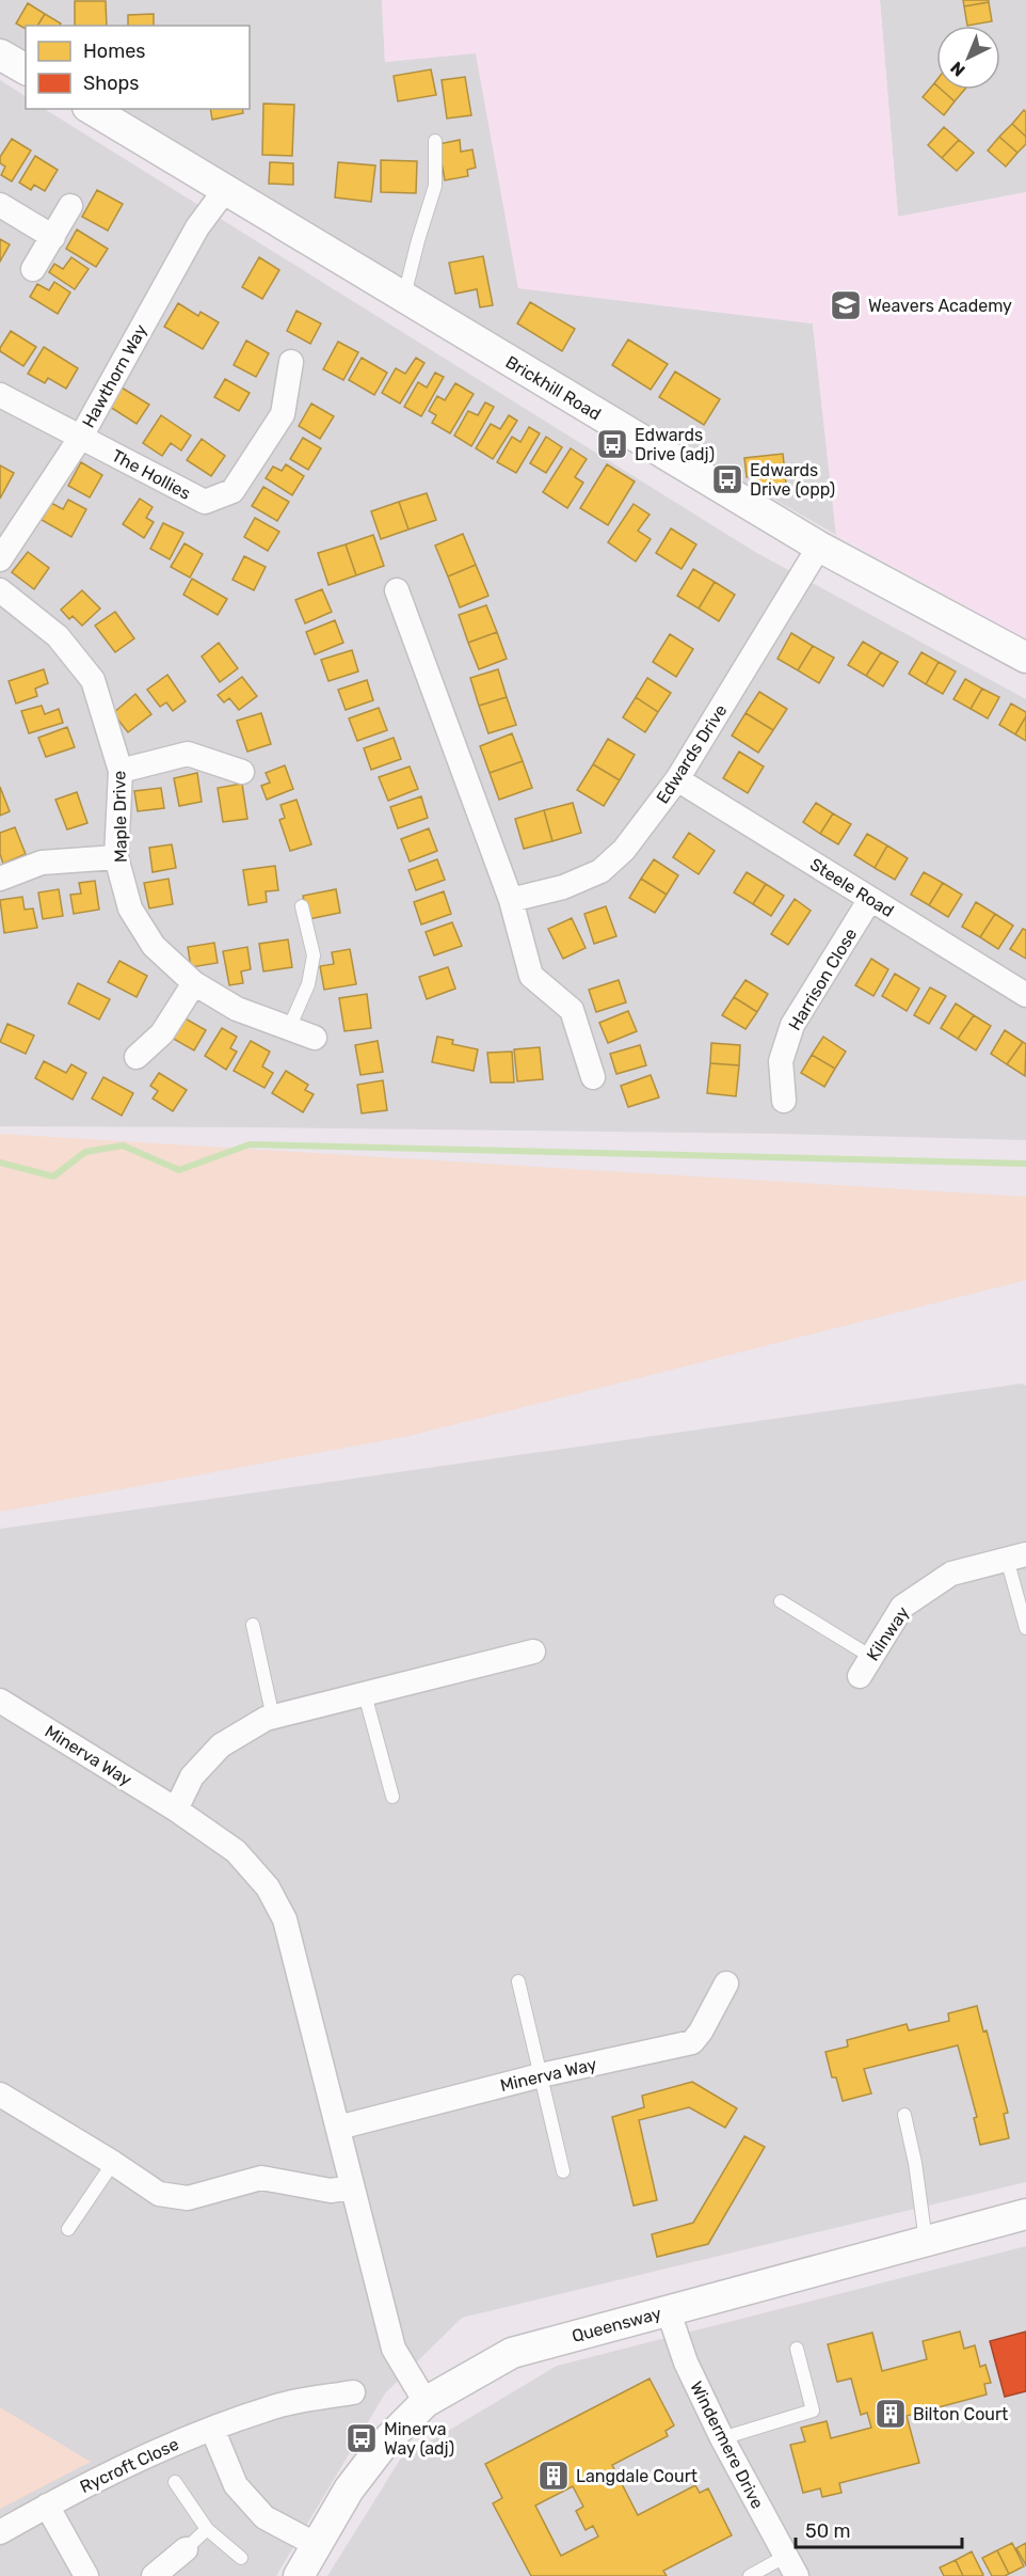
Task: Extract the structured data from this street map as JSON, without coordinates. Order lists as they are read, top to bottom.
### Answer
{
  "streets": {
    "street": [
      "Hawthorn Way",
      "Brickhill Road",
      "The Hollies",
      "Edwards Drive",
      "Maple Drive",
      "Steele Road",
      "Harrison Close",
      "Kilnway",
      "Minerva Way",
      "Queensway",
      "Windermere Drive",
      "Rycroft Close"
    ]
  },
  "crossings": [
    ["Hawthorn Way", "Brickhill Road"],
    ["Hawthorn Way", "The Hollies"],
    ["Brickhill Road", "Edwards Drive"],
    ["Edwards Drive", "Steele Road"],
    ["Steele Road", "Harrison Close"],
    ["Minerva Way", "Queensway"],
    ["Queensway", "Windermere Drive"]
  ],
  "places": {
    "school or university": ["Weavers Academy"],
    "bus stop": ["Edwards Drive (adj)", "Edwards Drive (opp)", "Minerva Way (adj)"],
    "building": ["Bilton Court", "Langdale Court"]
  },
  "legend": ["Homes", "Shops"],
  "scale_bar": "50 m",
  "north": "bottom left"
}
